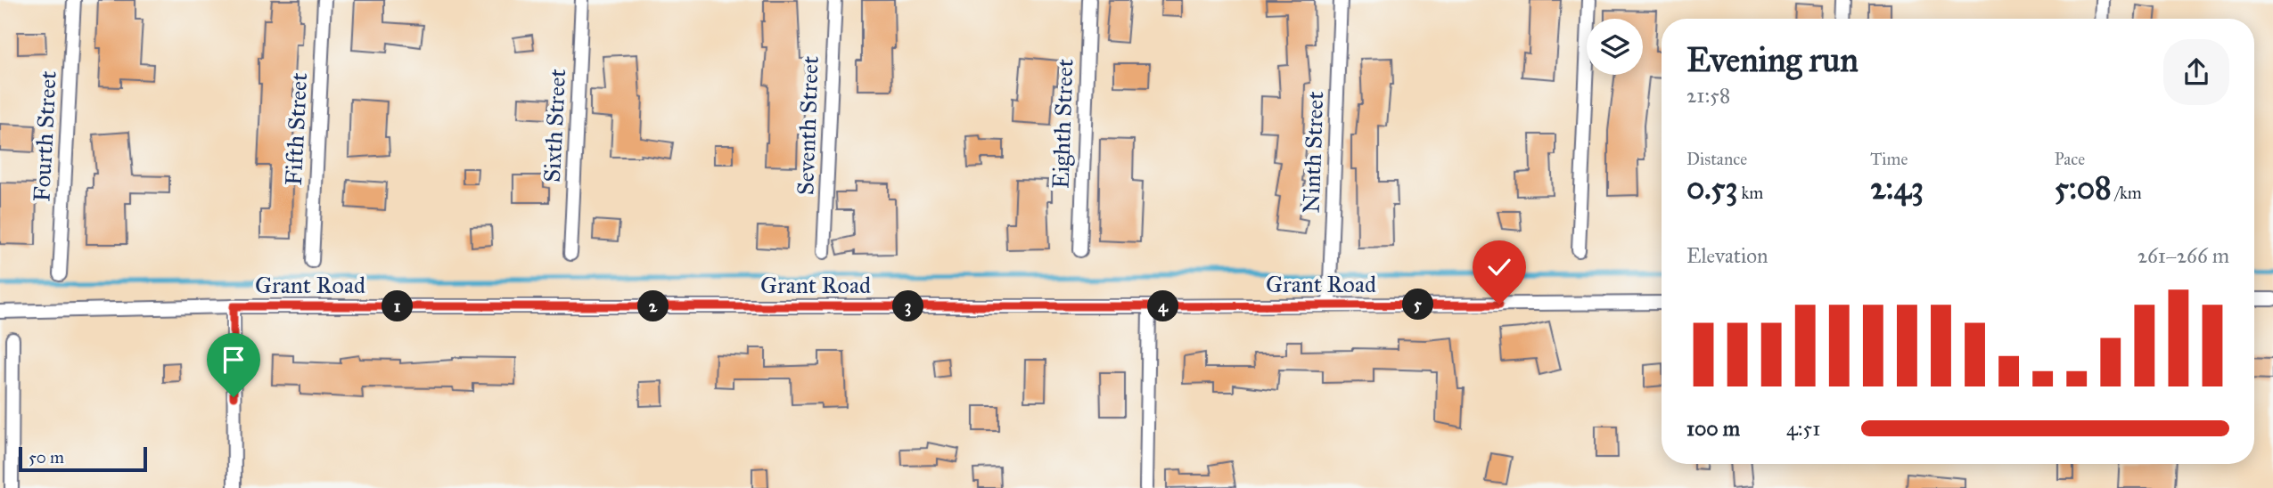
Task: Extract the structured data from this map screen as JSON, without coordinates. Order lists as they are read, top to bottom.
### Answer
{
  "streets": {
    "street": [
      "Eighth Street",
      "Sixth Street",
      "Seventh Street",
      "Fifth Street",
      "Fourth Street",
      "Ninth Street",
      "Grant Road"
    ]
  },
  "crossings": [
    ["Ninth Street", "Grant Road"]
  ],
  "scale_bar": "50 m",
  "page": {
    "heading": ["Evening run", "21:58"],
    "stats": [
      ["Distance", "0.53 km"],
      ["Time", "2:43"],
      ["Pace", "5:08 /km"]
    ],
    "chart": ["Elevation", "261–266 m"],
    "pins": [
      "5",
      "1",
      "2",
      "3",
      "4"
    ],
    "list": [
      {
        "name": "100 m",
        "note": "4:51"
      }
    ],
    "scale": "50 m"
  }
}
